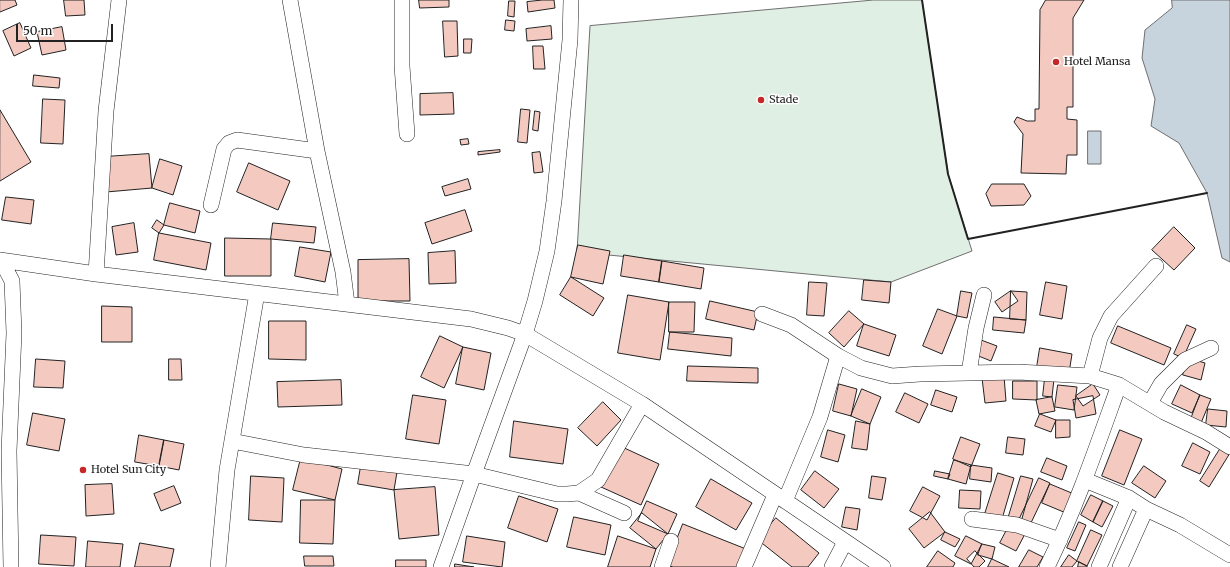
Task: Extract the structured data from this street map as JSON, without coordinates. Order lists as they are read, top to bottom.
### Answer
{
  "places": ["Hotel Mansa", "Stade", "Hotel Sun City"],
  "scale_bar": "50 m"
}
